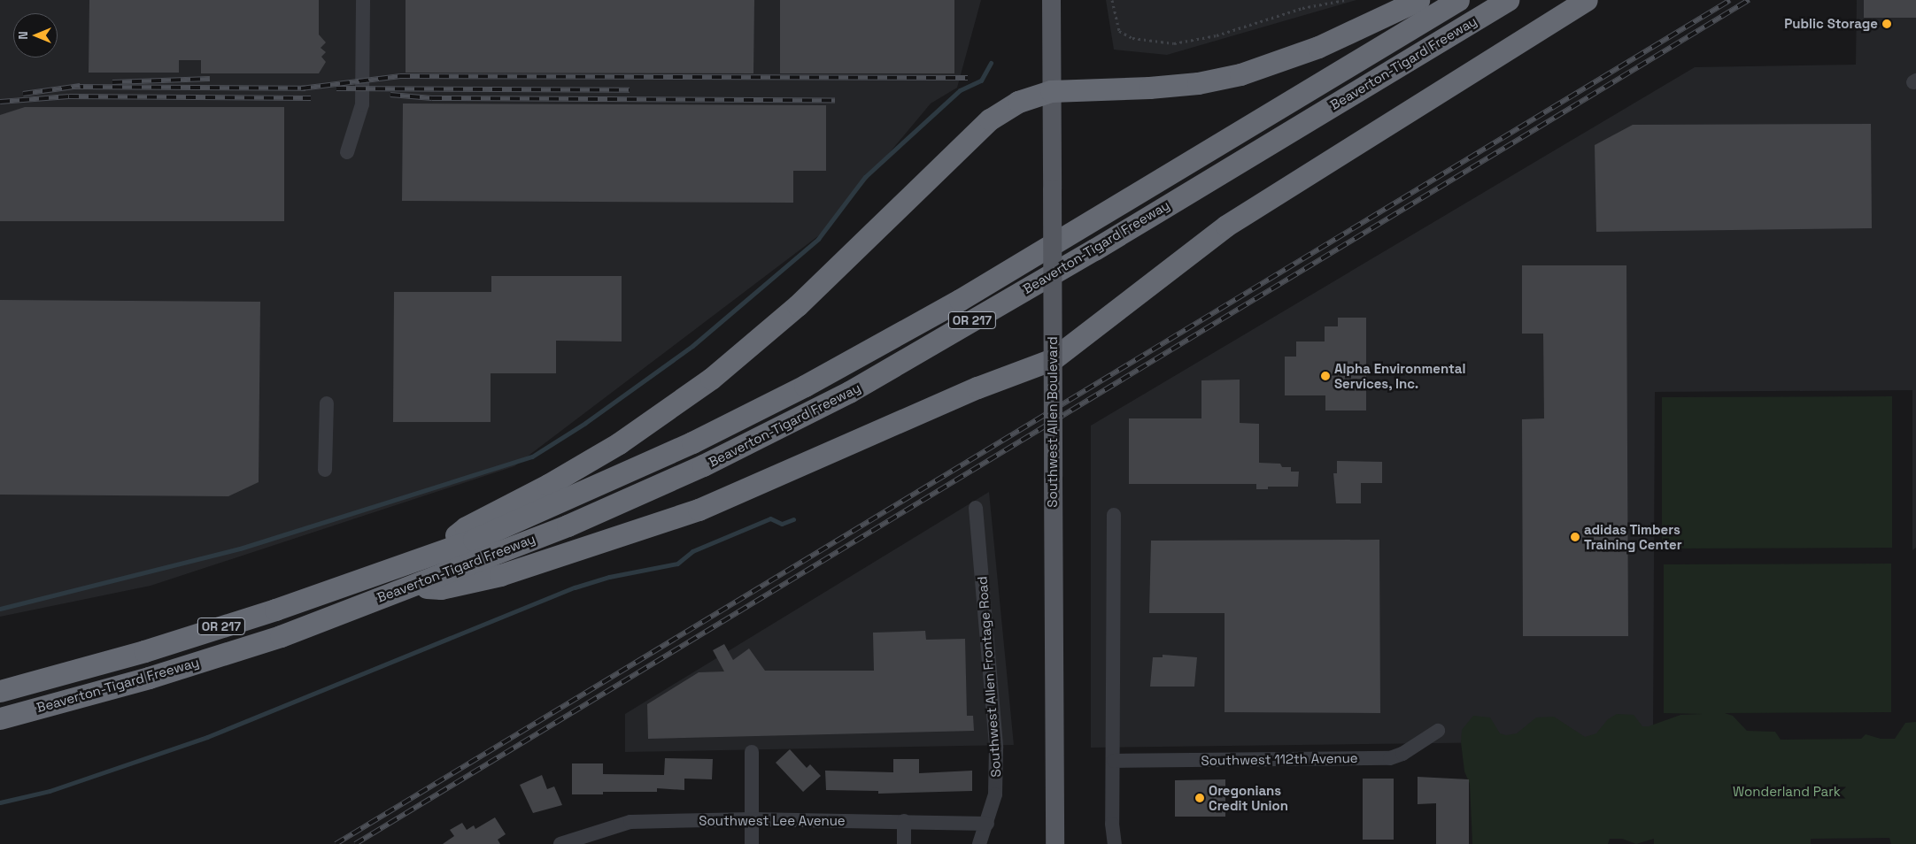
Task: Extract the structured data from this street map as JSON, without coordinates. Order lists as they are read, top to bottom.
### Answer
{
  "streets": {
    "highway": ["Beaverton-Tigard Freeway", "OR 217"],
    "main road": ["Southwest Allen Boulevard"],
    "street": ["Southwest Allen Frontage Road", "Southwest 112th Avenue", "Southwest Lee Avenue"]
  },
  "crossings": [
    ["Southwest Allen Frontage Road", "Southwest Lee Avenue"]
  ],
  "parks": ["Wonderland Park"],
  "places": [
    "Public Storage",
    "Alpha Environmental Services, Inc.",
    "adidas Timbers Training Center",
    "Oregonians Credit Union"
  ],
  "north": "left"
}
